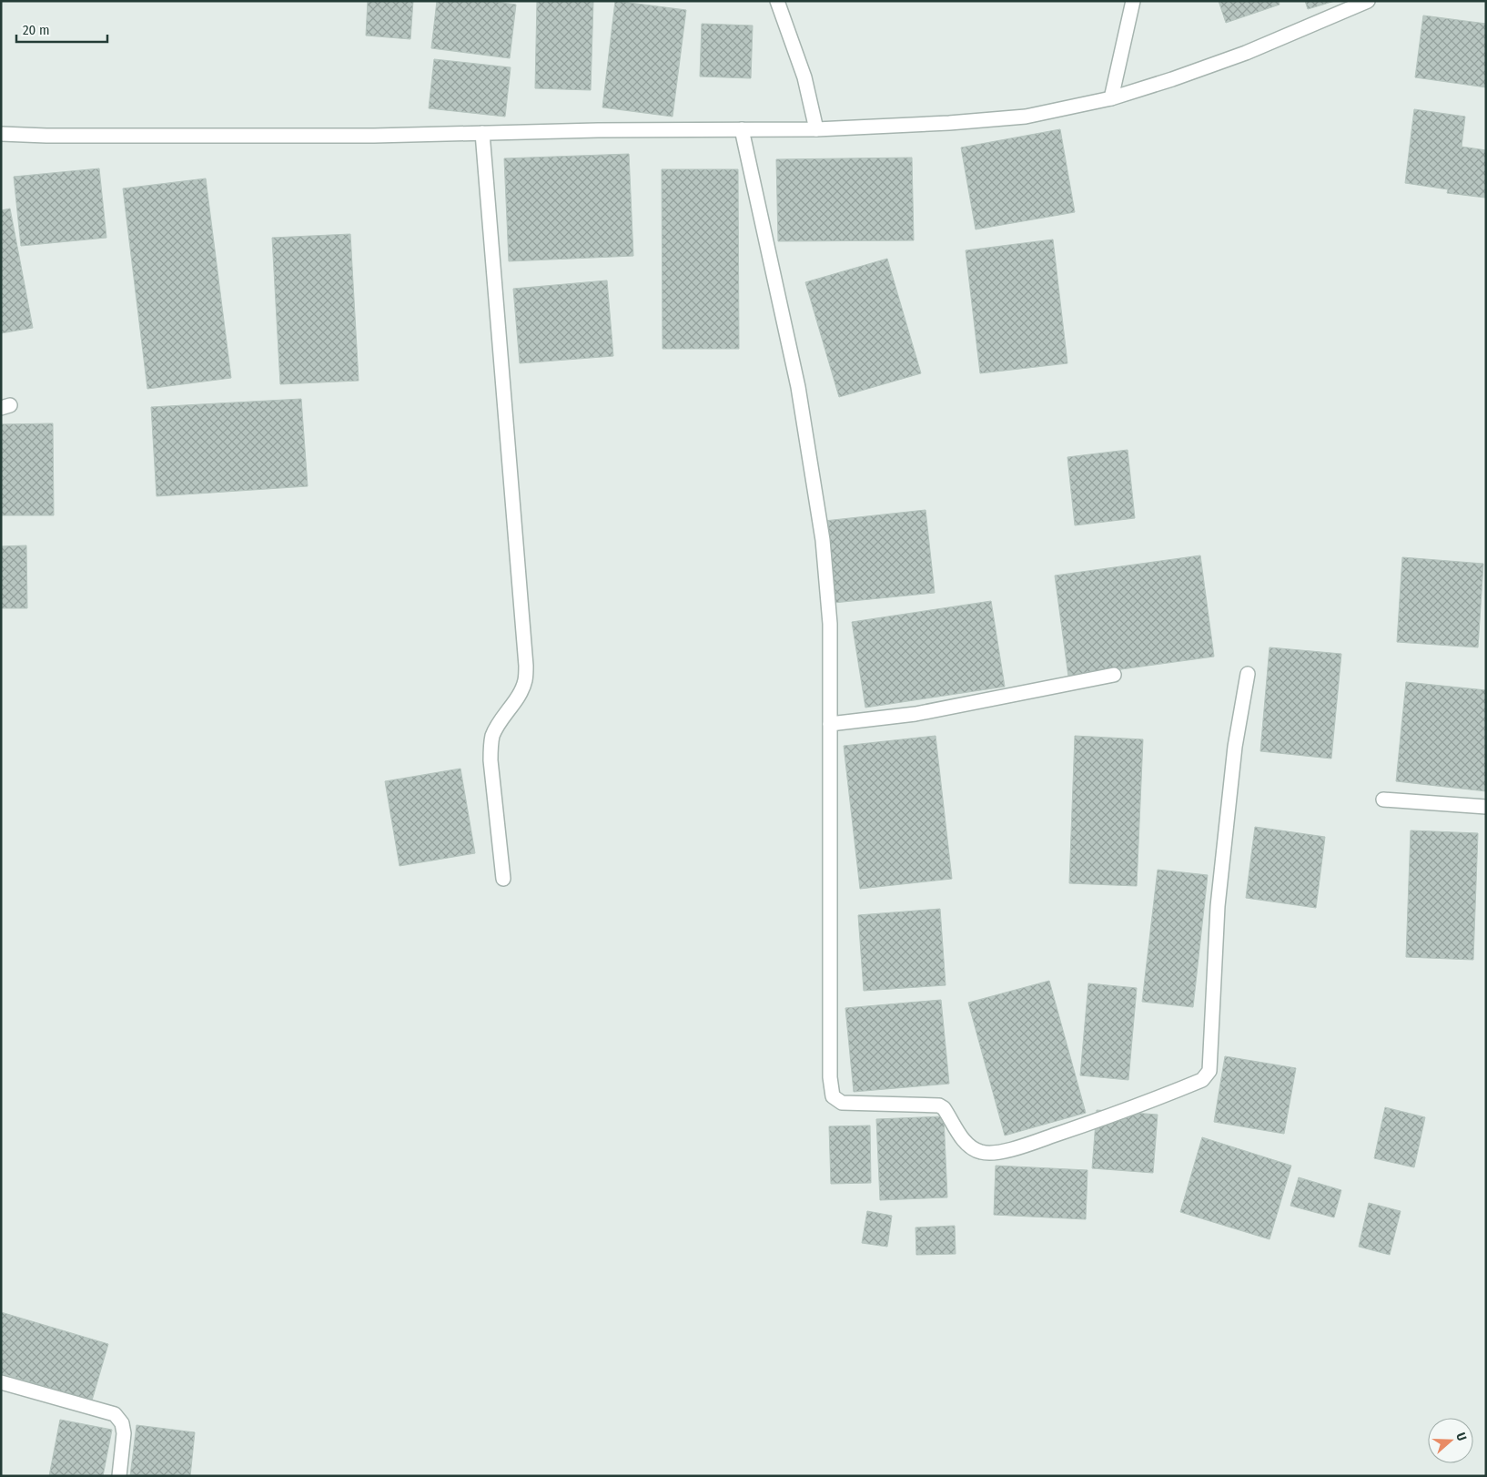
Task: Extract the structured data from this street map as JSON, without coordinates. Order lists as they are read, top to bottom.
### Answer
{
  "scale_bar": "20 m",
  "north": "right"
}
